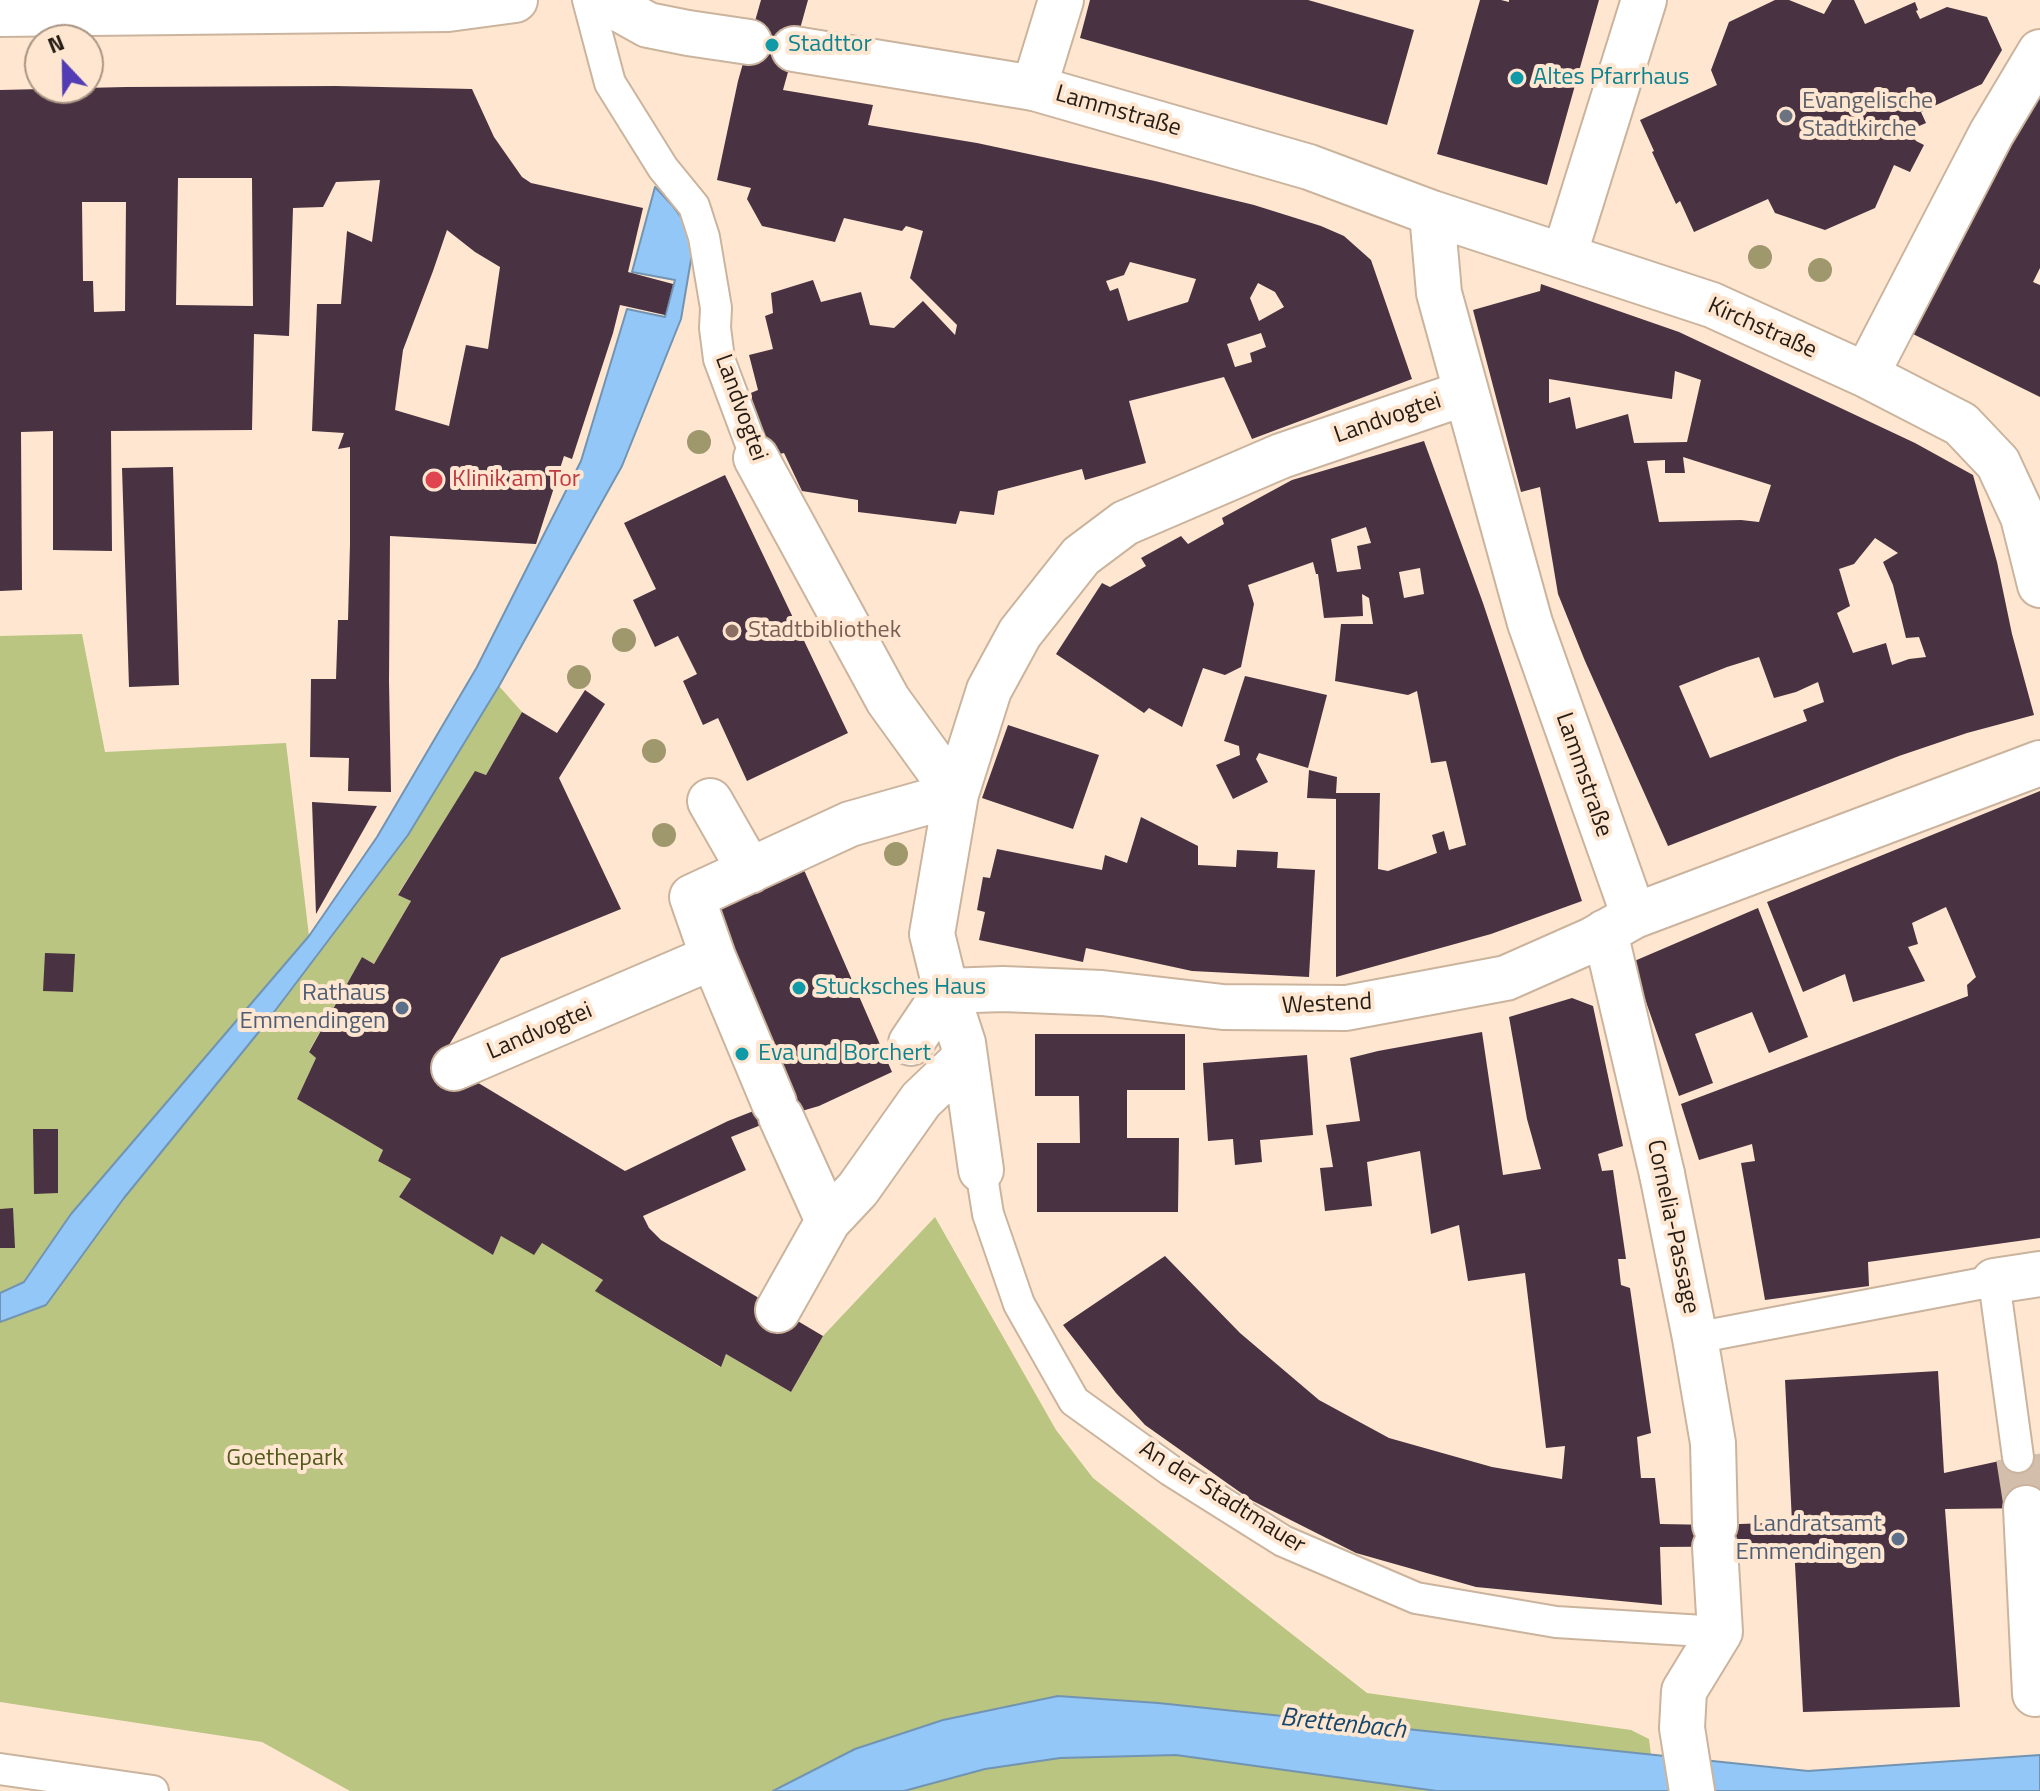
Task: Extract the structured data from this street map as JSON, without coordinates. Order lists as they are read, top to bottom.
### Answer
{
  "streets": {
    "street": [
      "Lammstraße",
      "Kirchstraße",
      "Landvogtei",
      "Westend",
      "Cornelia-Passage"
    ],
    "lane": ["An der Stadtmauer"]
  },
  "crossings": [
    ["Lammstraße", "Kirchstraße"],
    ["Lammstraße", "Landvogtei"],
    ["Lammstraße", "Westend"],
    ["Lammstraße", "Cornelia-Passage"],
    ["Landvogtei", "Westend"],
    ["Landvogtei", "An der Stadtmauer"],
    ["Westend", "Cornelia-Passage"],
    ["Cornelia-Passage", "An der Stadtmauer"]
  ],
  "water": ["Brettenbach"],
  "parks": ["Goethepark"],
  "places": [
    "Stadttor",
    "Altes Pfarrhaus",
    "Evangelische Stadtkirche",
    "Klinik am Tor",
    "Stadtbibliothek",
    "Stucksches Haus",
    "Rathaus Emmendingen",
    "Eva und Borchert",
    "Landratsamt Emmendingen"
  ],
  "north": "top"
}
